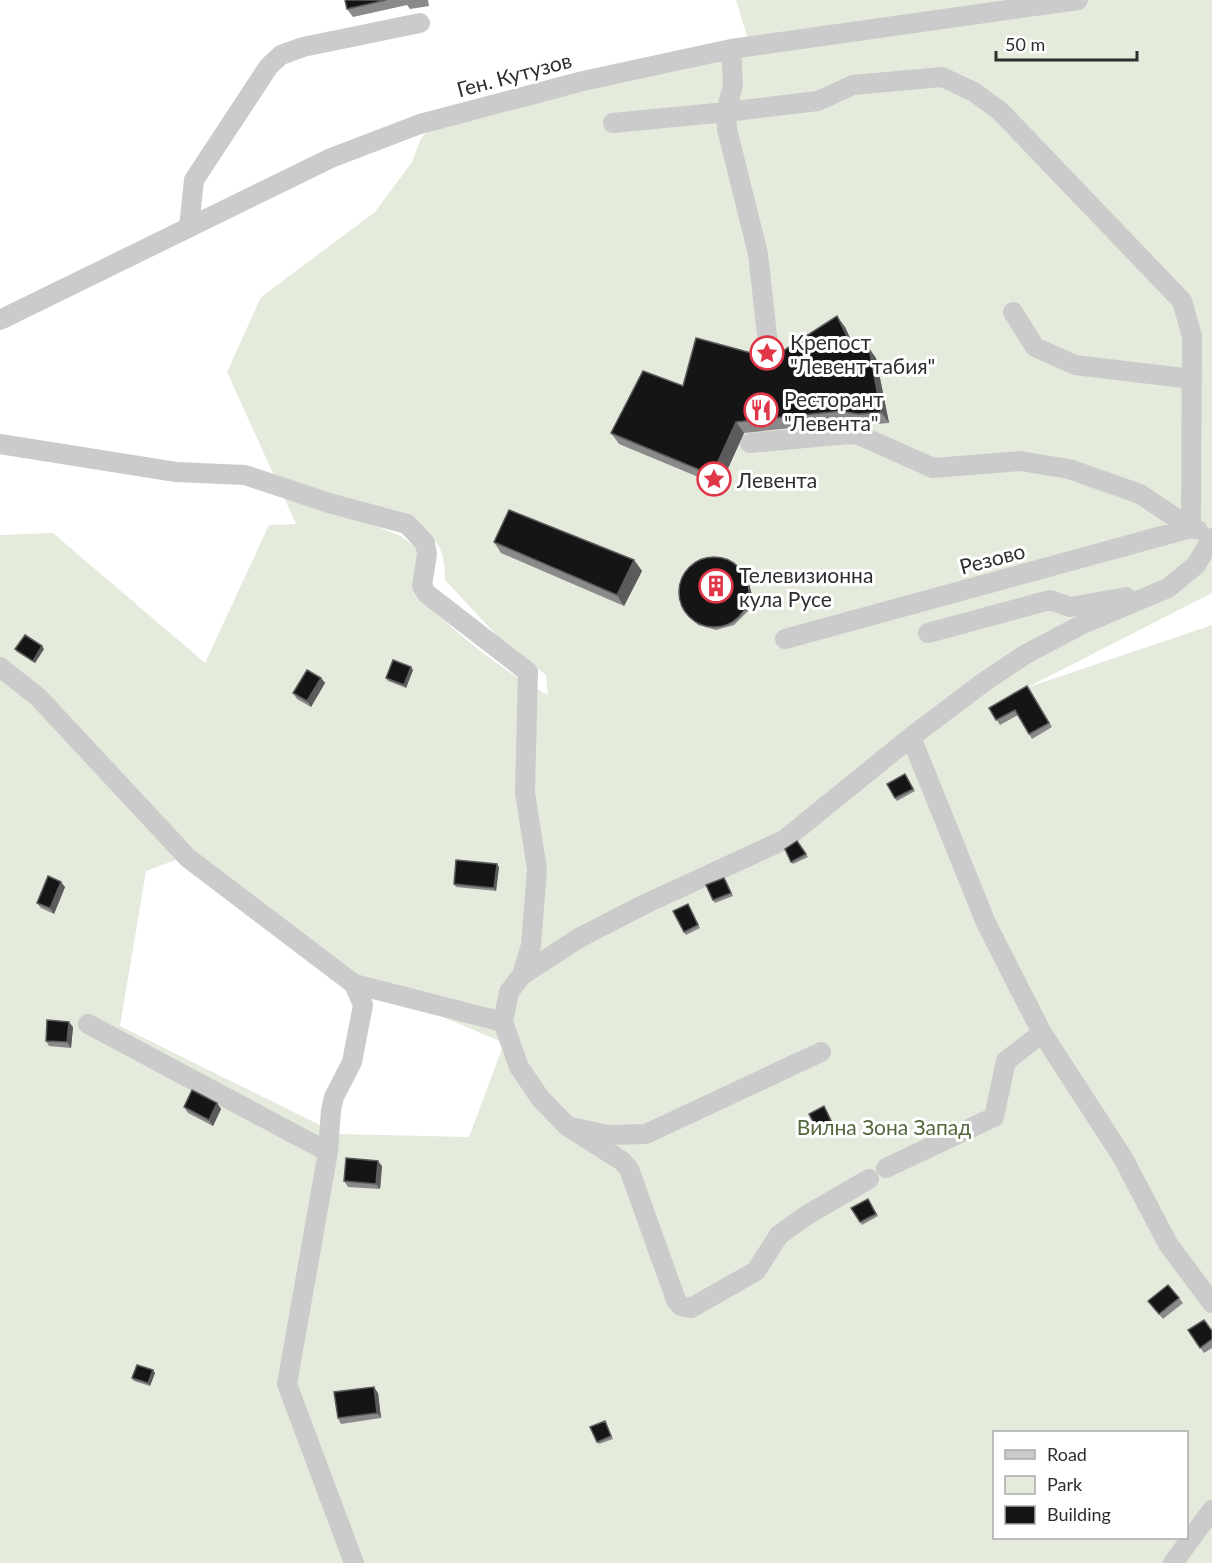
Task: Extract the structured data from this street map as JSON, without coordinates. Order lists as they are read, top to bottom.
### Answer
{
  "streets": {
    "street": ["Ген. Кутузов", "Резово"]
  },
  "parks": ["Вилна Зона Запад"],
  "places": {
    "place": ["Крепост \"Левент табия\"", "Левента"],
    "restaurant": ["Ресторант \"Левента\""],
    "building": ["Телевизионна кула Русе"]
  },
  "legend": ["Road", "Park", "Building"],
  "scale_bar": "50 m"
}
